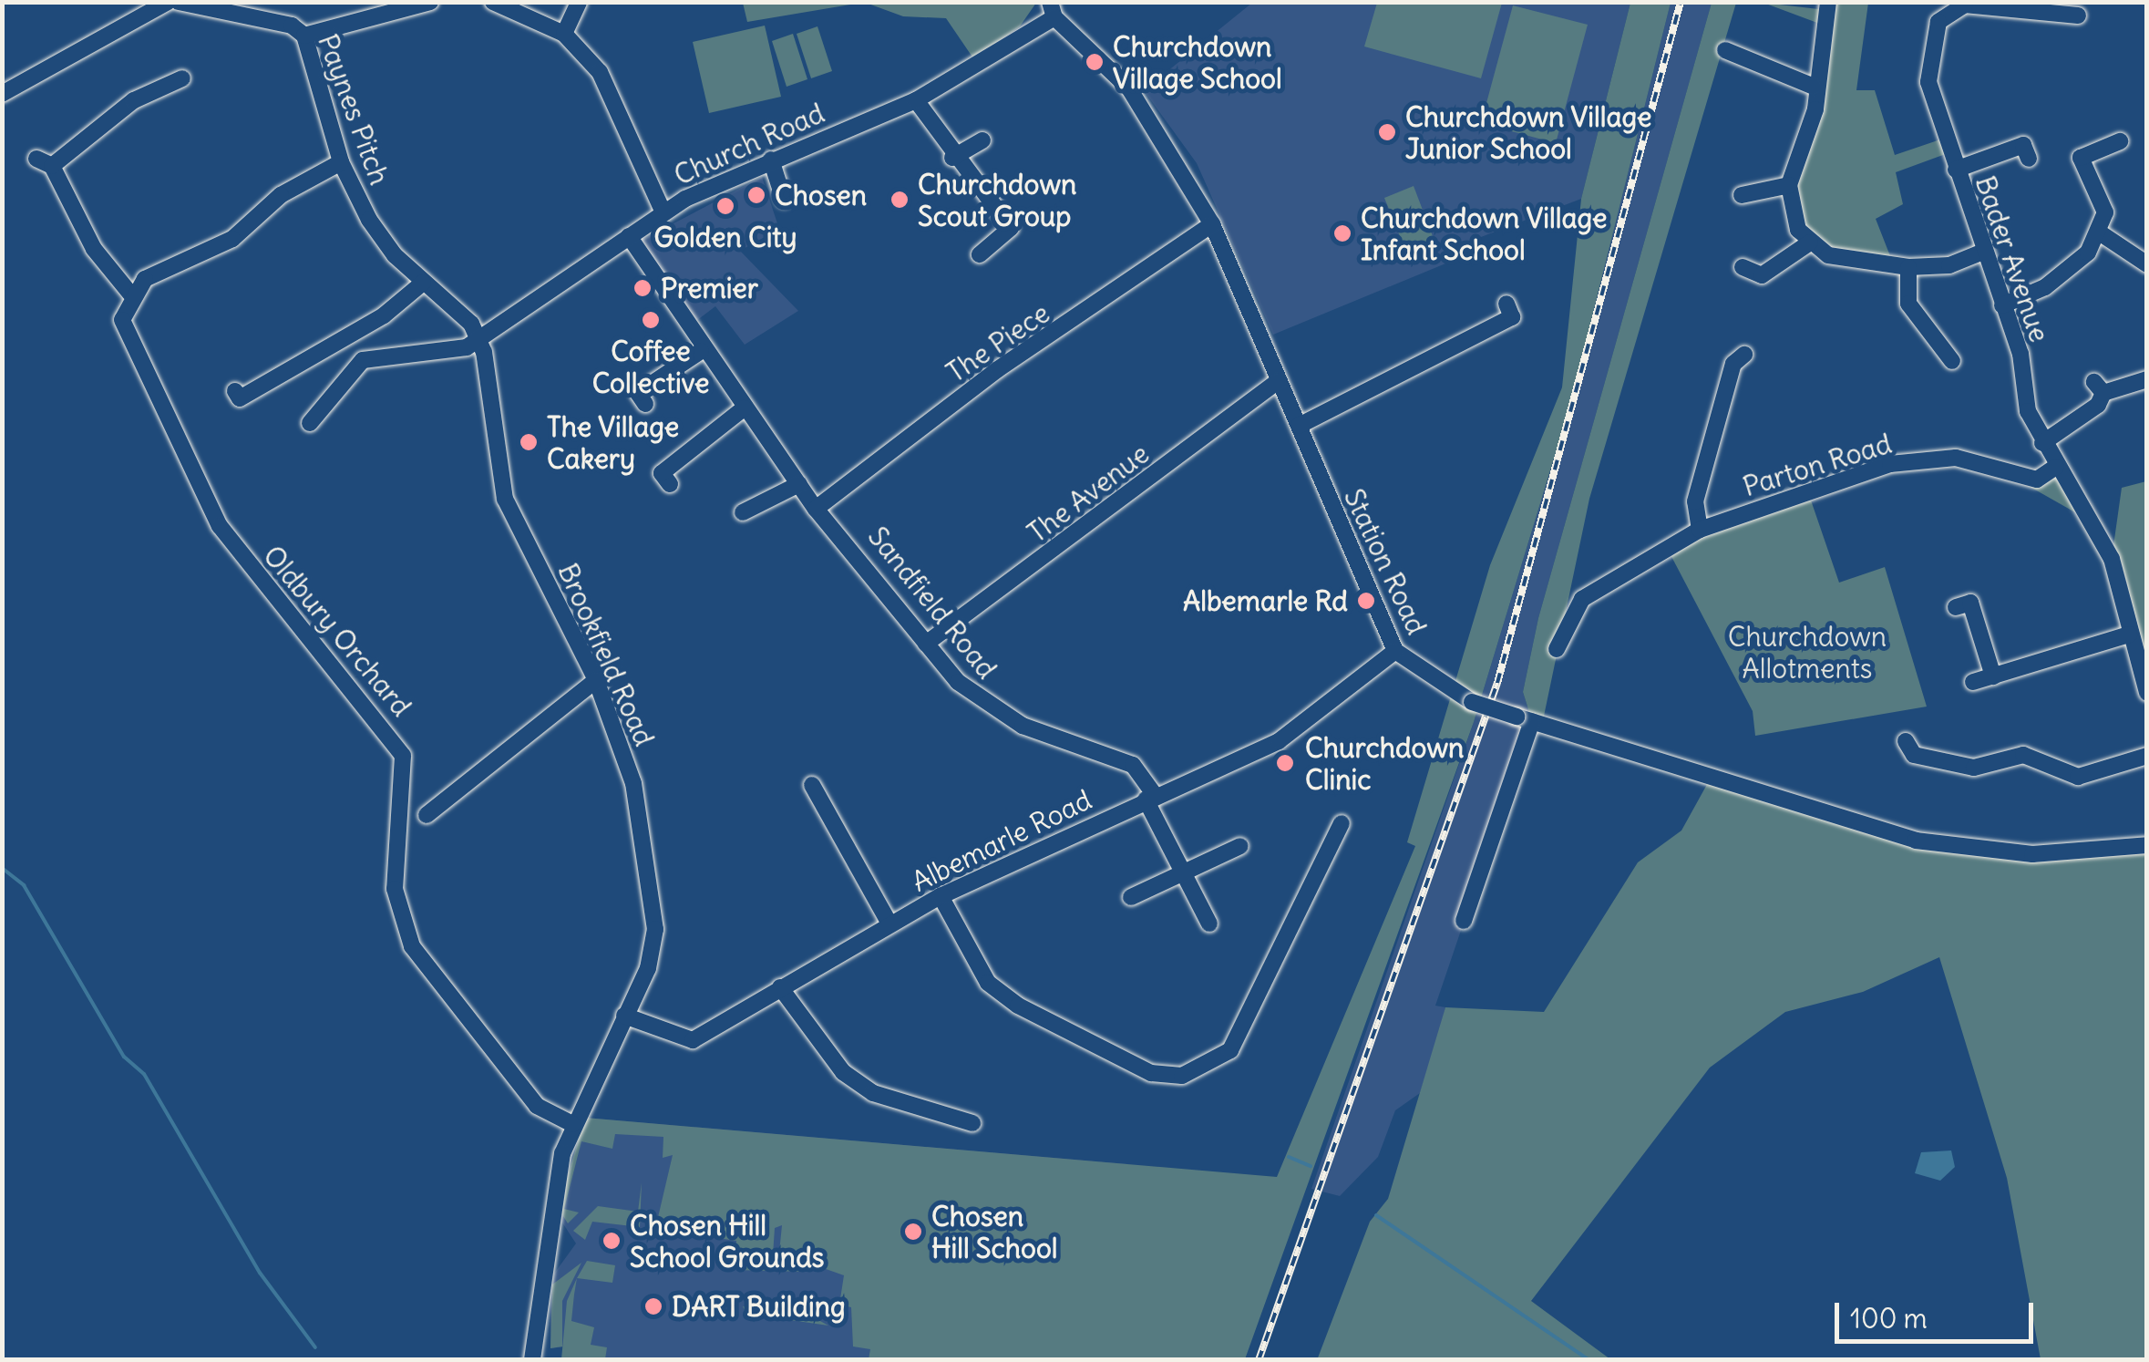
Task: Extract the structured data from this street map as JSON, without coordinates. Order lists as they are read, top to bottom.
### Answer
{
  "streets": {
    "street": [
      "Paynes Pitch",
      "Church Road",
      "Bader Avenue",
      "The Piece",
      "Parton Road",
      "The Avenue",
      "Station Road",
      "Sandfield Road",
      "Oldbury Orchard",
      "Brookfield Road",
      "Albemarle Road"
    ]
  },
  "crossings": [
    ["Paynes Pitch", "Church Road"],
    ["Paynes Pitch", "Brookfield Road"],
    ["Church Road", "Station Road"],
    ["Church Road", "Sandfield Road"],
    ["Church Road", "Brookfield Road"],
    ["Bader Avenue", "Parton Road"],
    ["The Piece", "Station Road"],
    ["The Piece", "Sandfield Road"],
    ["The Avenue", "Station Road"],
    ["The Avenue", "Sandfield Road"],
    ["Station Road", "Albemarle Road"],
    ["Sandfield Road", "Albemarle Road"],
    ["Oldbury Orchard", "Brookfield Road"],
    ["Brookfield Road", "Albemarle Road"]
  ],
  "parks": ["Churchdown Allotments"],
  "places": [
    "Churchdown Village School",
    "Churchdown Village Junior School",
    "Chosen",
    "Churchdown Scout Group",
    "Golden City",
    "Churchdown Village Infant School",
    "Premier",
    "Coffee Collective",
    "The Village Cakery",
    "Albemarle Rd",
    "Churchdown Clinic",
    "Chosen Hill School",
    "Chosen Hill School Grounds",
    "DART Building"
  ],
  "scale_bar": "100 m"
}
